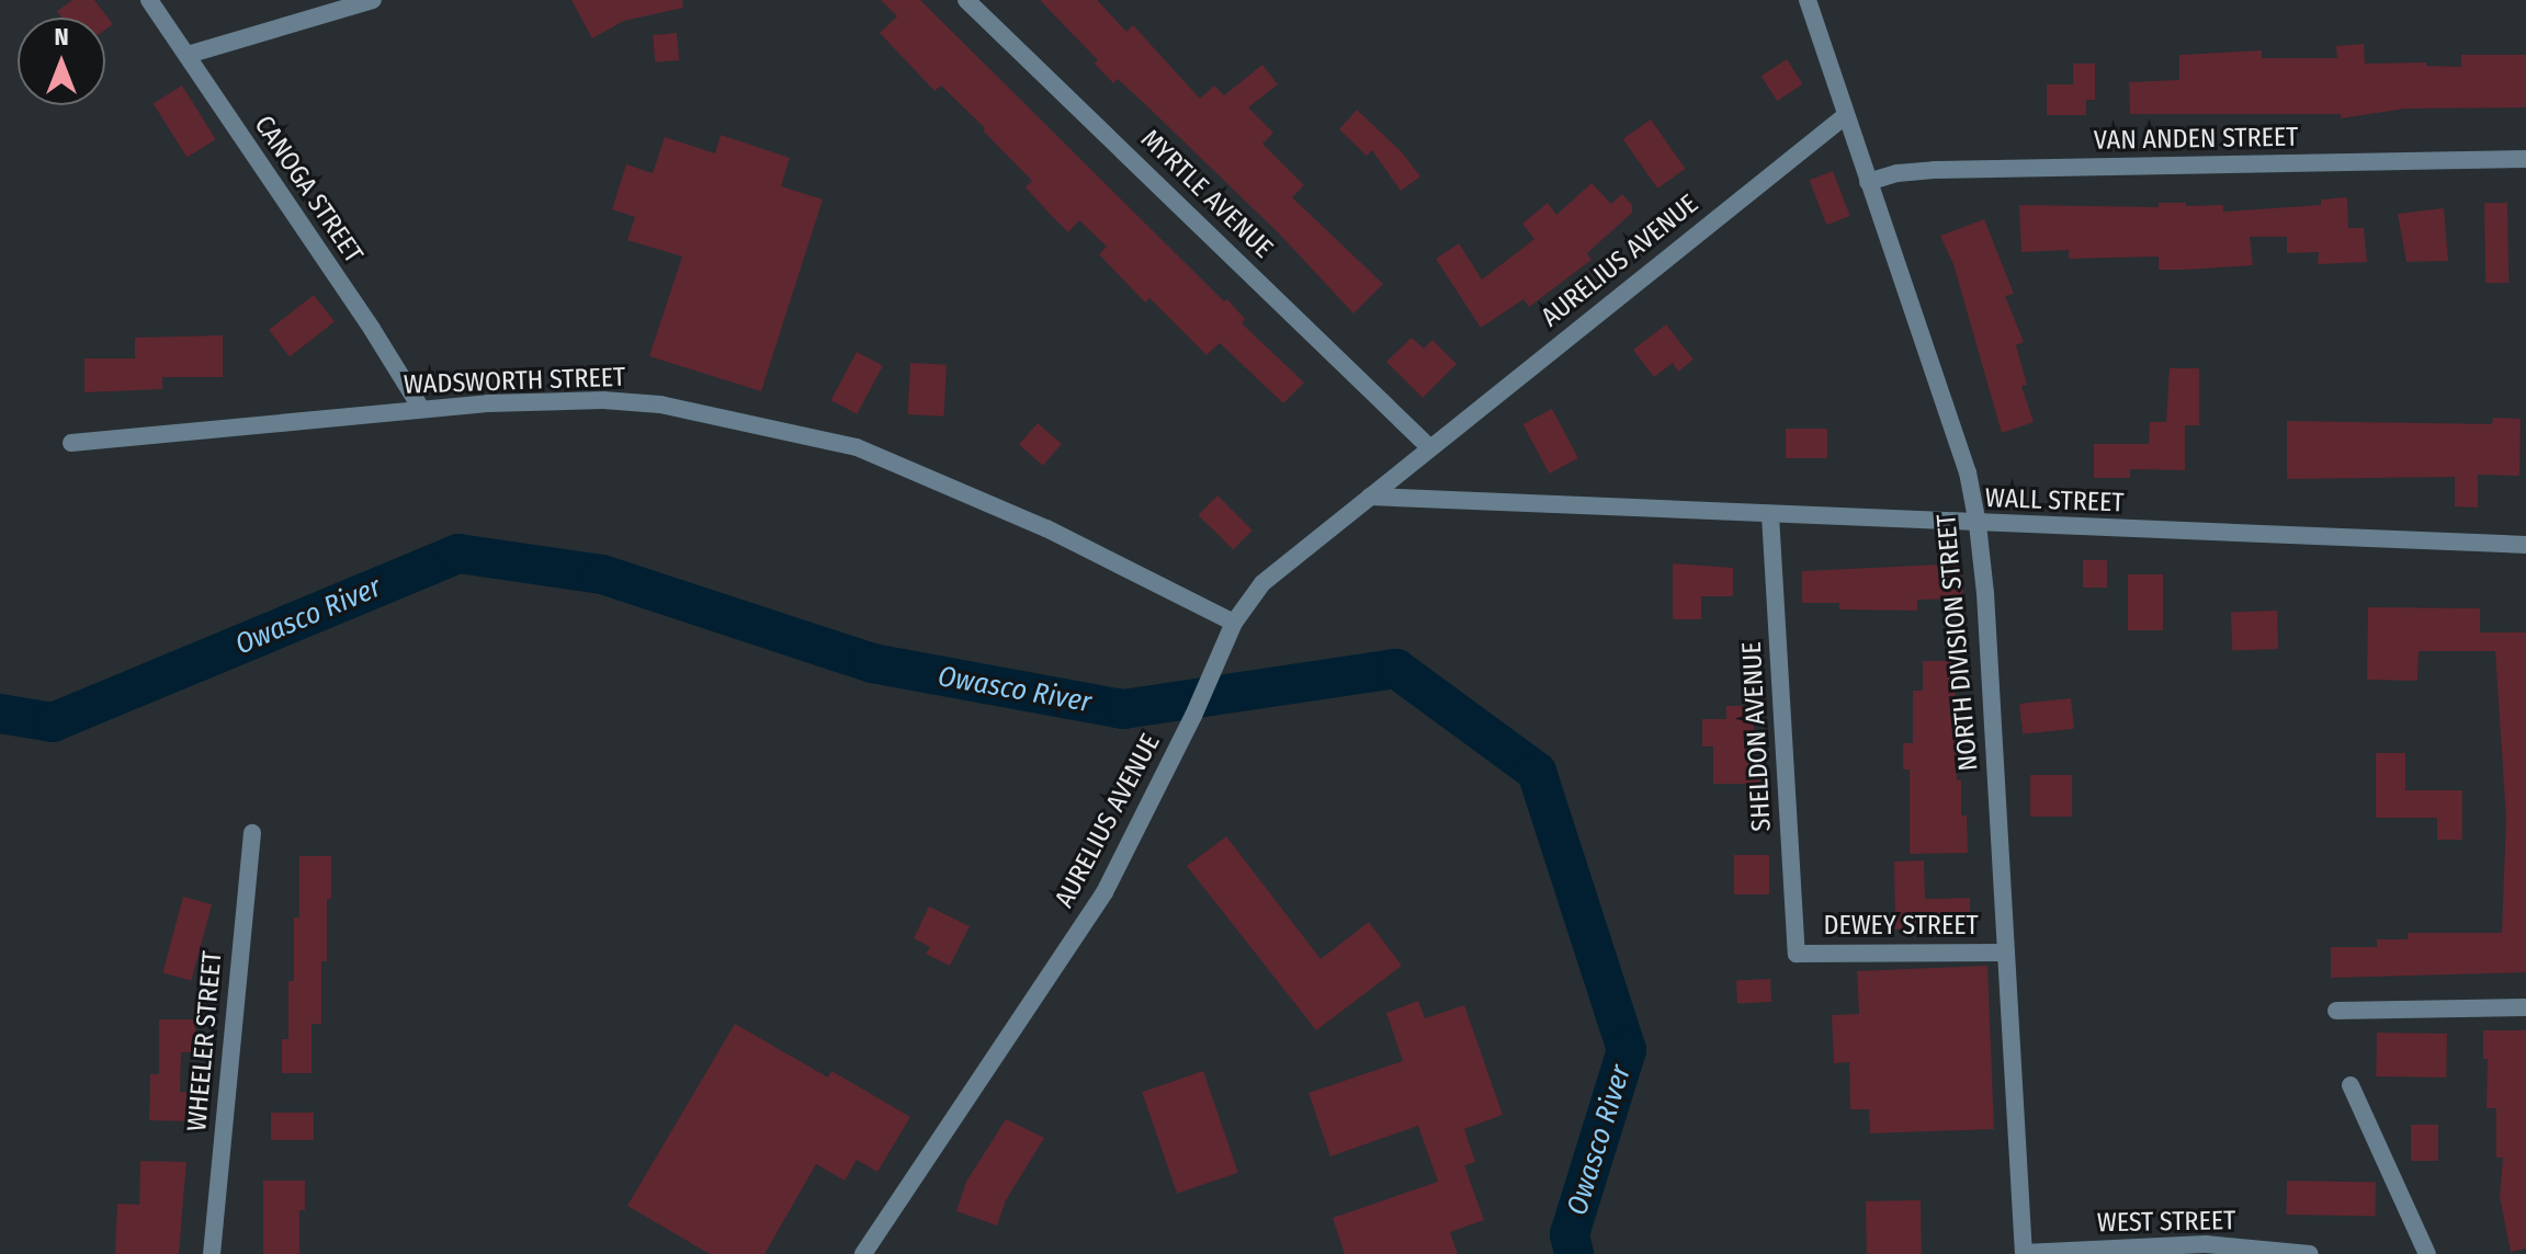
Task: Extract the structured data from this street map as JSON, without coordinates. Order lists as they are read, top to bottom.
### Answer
{
  "streets": {
    "street": [
      "VAN ANDEN STREET",
      "CANOGA STREET",
      "MYRTLE AVENUE",
      "AURELIUS AVENUE",
      "WADSWORTH STREET",
      "WALL STREET",
      "NORTH DIVISION STREET",
      "SHELDON AVENUE",
      "DEWEY STREET",
      "WHEELER STREET",
      "WEST STREET"
    ]
  },
  "crossings": [
    ["VAN ANDEN STREET", "NORTH DIVISION STREET"],
    ["CANOGA STREET", "WADSWORTH STREET"],
    ["MYRTLE AVENUE", "AURELIUS AVENUE"],
    ["AURELIUS AVENUE", "WADSWORTH STREET"],
    ["AURELIUS AVENUE", "WALL STREET"],
    ["AURELIUS AVENUE", "NORTH DIVISION STREET"],
    ["WALL STREET", "NORTH DIVISION STREET"],
    ["WALL STREET", "SHELDON AVENUE"],
    ["NORTH DIVISION STREET", "DEWEY STREET"],
    ["NORTH DIVISION STREET", "WEST STREET"],
    ["SHELDON AVENUE", "DEWEY STREET"]
  ],
  "water": ["Owasco River"],
  "north": "top"
}
